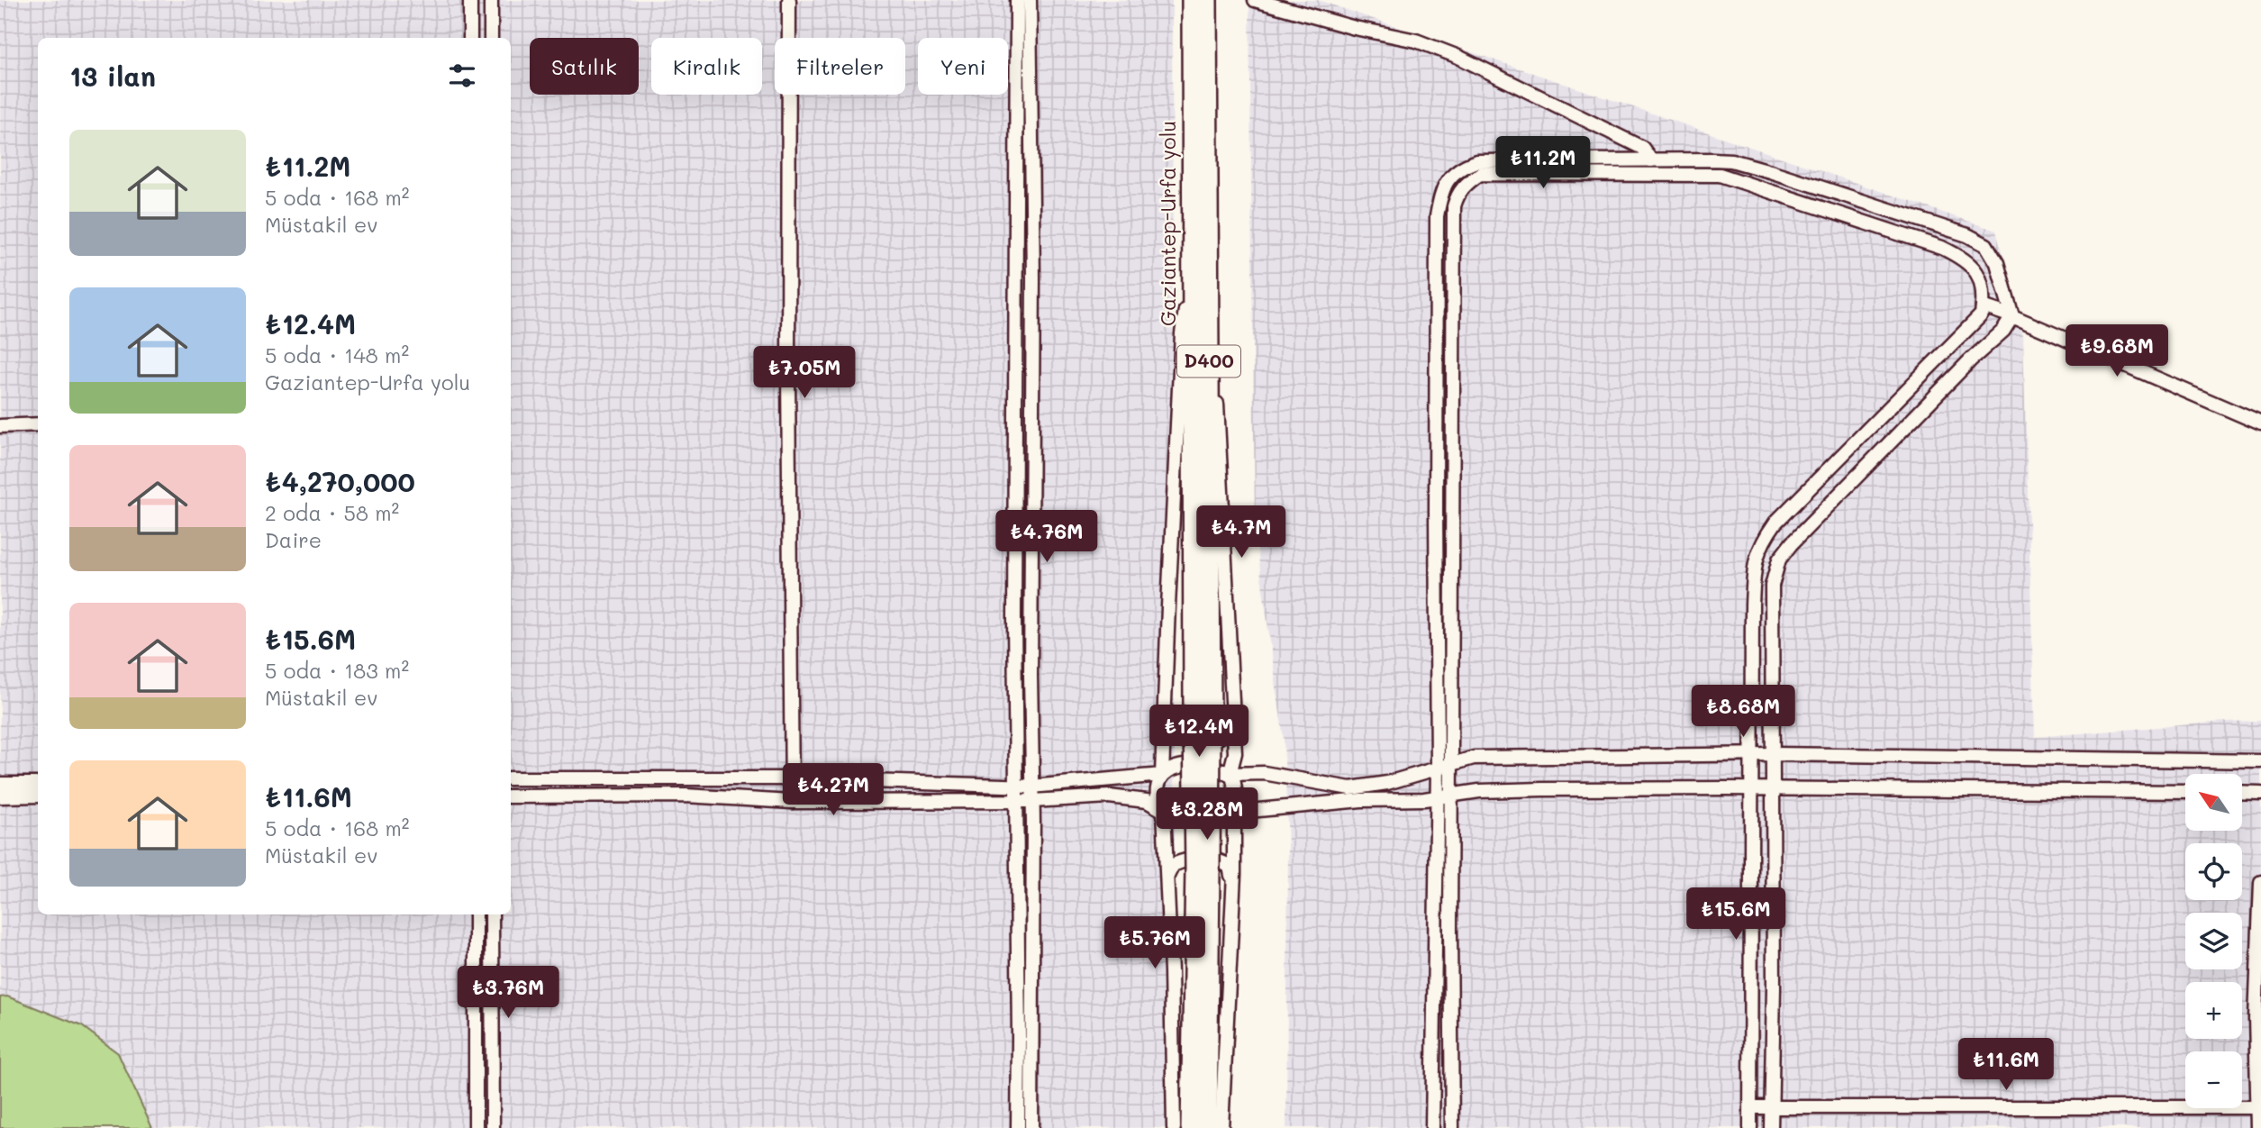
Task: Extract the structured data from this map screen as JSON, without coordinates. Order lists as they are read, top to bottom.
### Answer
{
  "streets": {
    "highway": ["Gaziantep-Urfa yolu", "D400"]
  },
  "north": "top left",
  "page": {
    "chip": [
      "Satılık",
      "Kiralık",
      "Filtreler",
      "Yeni"
    ],
    "heading": "13 ilan",
    "list": [
      {
        "name": "₺11.2M",
        "note": "5 oda · 168 m² · Müstakil ev"
      },
      {
        "name": "₺12.4M",
        "note": "5 oda · 148 m² · Gaziantep-Urfa yolu"
      },
      {
        "name": "₺4,270,000",
        "note": "2 oda · 58 m² · Daire"
      },
      {
        "name": "₺15.6M",
        "note": "5 oda · 183 m² · Müstakil ev"
      },
      {
        "name": "₺11.6M",
        "note": "5 oda · 168 m² · Müstakil ev"
      }
    ],
    "price": [
      "₺11.2M",
      "₺9.68M",
      "₺7.05M",
      "₺4.7M",
      "₺4.76M",
      "₺8.68M",
      "₺12.4M",
      "₺4.27M",
      "₺3.28M",
      "₺15.6M",
      "₺5.76M",
      "₺3.76M",
      "₺11.6M"
    ],
    "map_buttons": ["+", "−"]
  }
}
